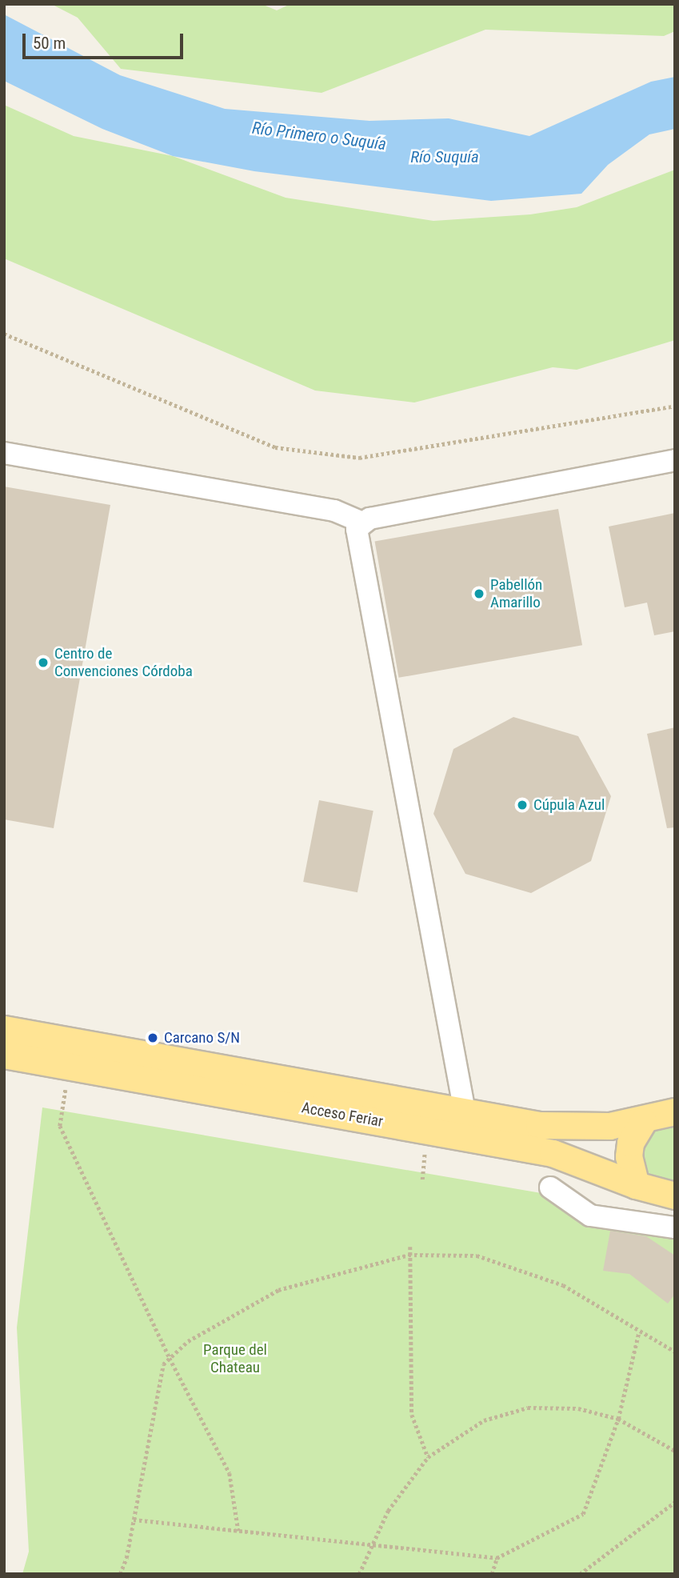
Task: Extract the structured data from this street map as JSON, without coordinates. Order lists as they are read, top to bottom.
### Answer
{
  "streets": {
    "main road": ["Acceso Feriar"]
  },
  "water": ["Río Primero o Suquía", "Río Suquía"],
  "parks": ["Parque del Chateau"],
  "places": [
    "Pabellón Amarillo",
    "Centro de Convenciones Córdoba",
    "Cúpula Azul",
    "Carcano S/N"
  ],
  "scale_bar": "50 m"
}
